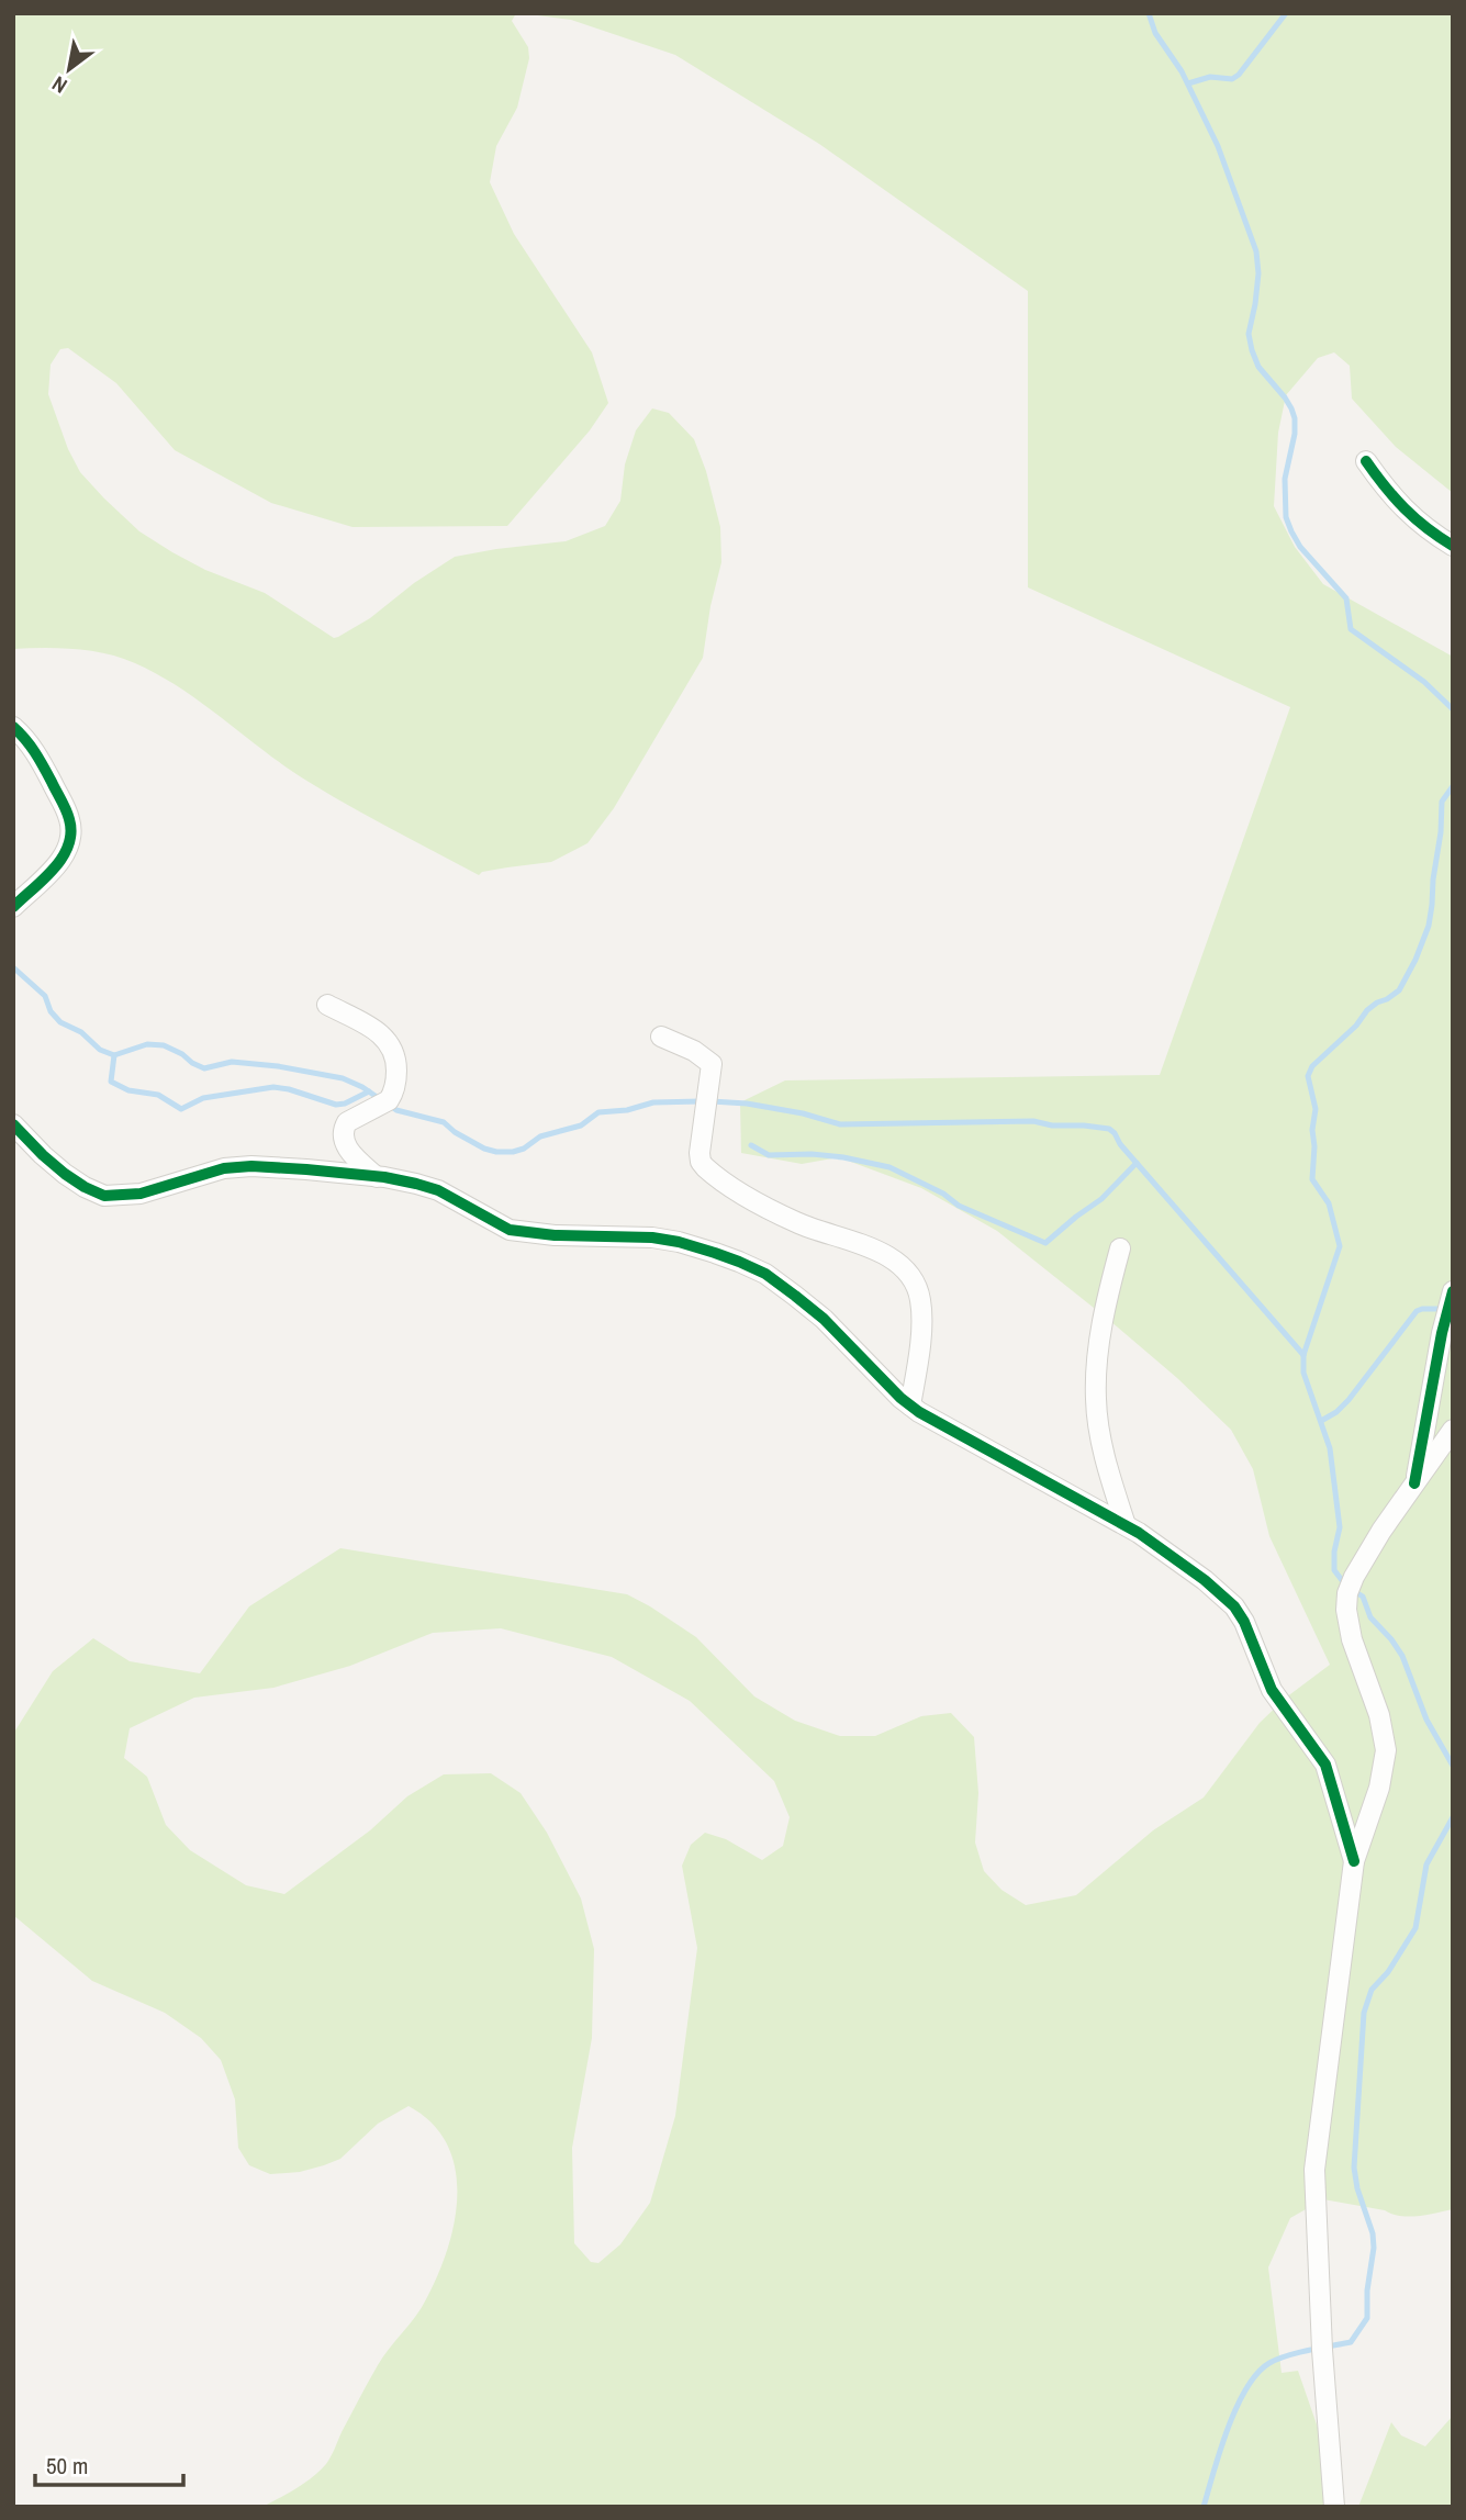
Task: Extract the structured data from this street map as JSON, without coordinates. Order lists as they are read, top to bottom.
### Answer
{
  "scale_bar": "50 m",
  "north": "bottom left"
}
